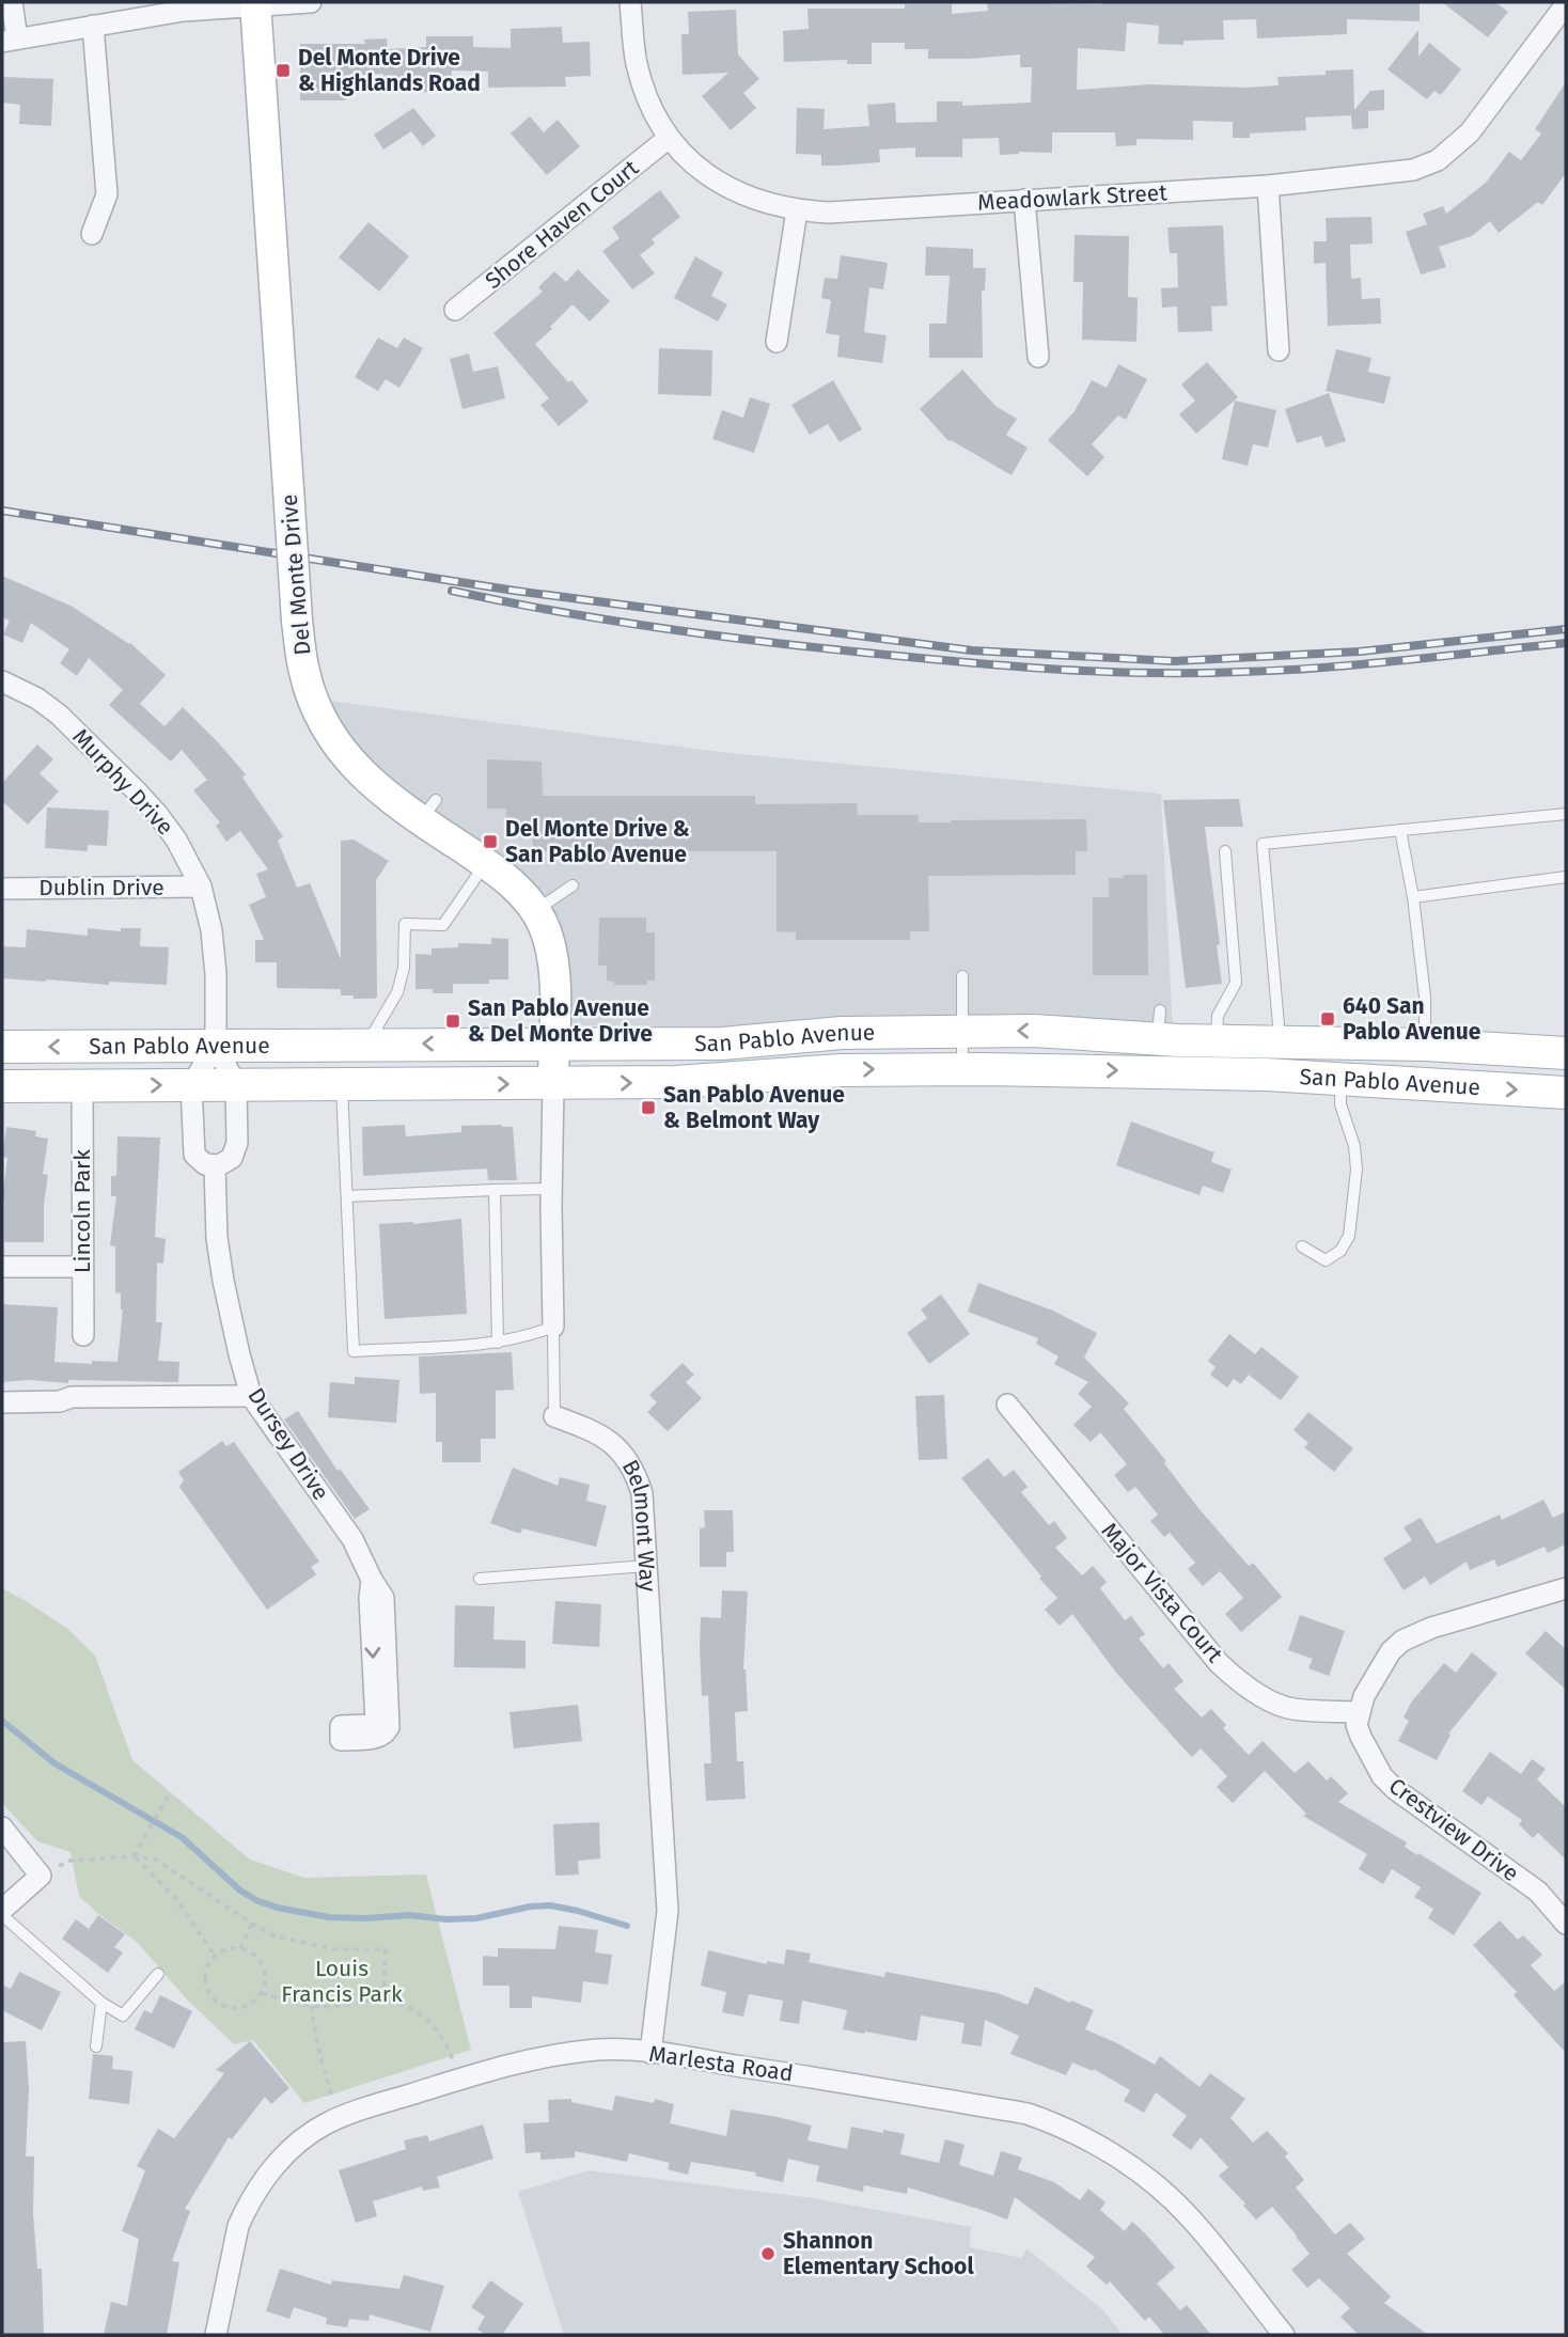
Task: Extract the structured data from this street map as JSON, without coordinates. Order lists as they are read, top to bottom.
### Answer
{
  "streets": {
    "main road": ["San Pablo Avenue"],
    "street": [
      "Meadowlark Street",
      "Shore Haven Court",
      "Del Monte Drive",
      "Murphy Drive",
      "Dublin Drive",
      "Lincoln Park",
      "Dursey Drive",
      "Belmont Way",
      "Major Vista Court",
      "Crestview Drive",
      "Marlesta Road"
    ]
  },
  "crossings": [
    ["Meadowlark Street", "Shore Haven Court"],
    ["Del Monte Drive", "San Pablo Avenue"],
    ["Del Monte Drive", "Belmont Way"],
    ["Murphy Drive", "Dublin Drive"],
    ["Murphy Drive", "San Pablo Avenue"],
    ["San Pablo Avenue", "Lincoln Park"],
    ["San Pablo Avenue", "Belmont Way"],
    ["Belmont Way", "Marlesta Road"],
    ["Major Vista Court", "Crestview Drive"]
  ],
  "parks": ["Louis Francis Park"],
  "places": {
    "transit": [
      "Del Monte Drive & Highlands Road",
      "Del Monte Drive & San Pablo Avenue",
      "640 San Pablo Avenue",
      "San Pablo Avenue & Del Monte Drive",
      "San Pablo Avenue & Belmont Way"
    ],
    "other": ["Shannon Elementary School"]
  }
}
